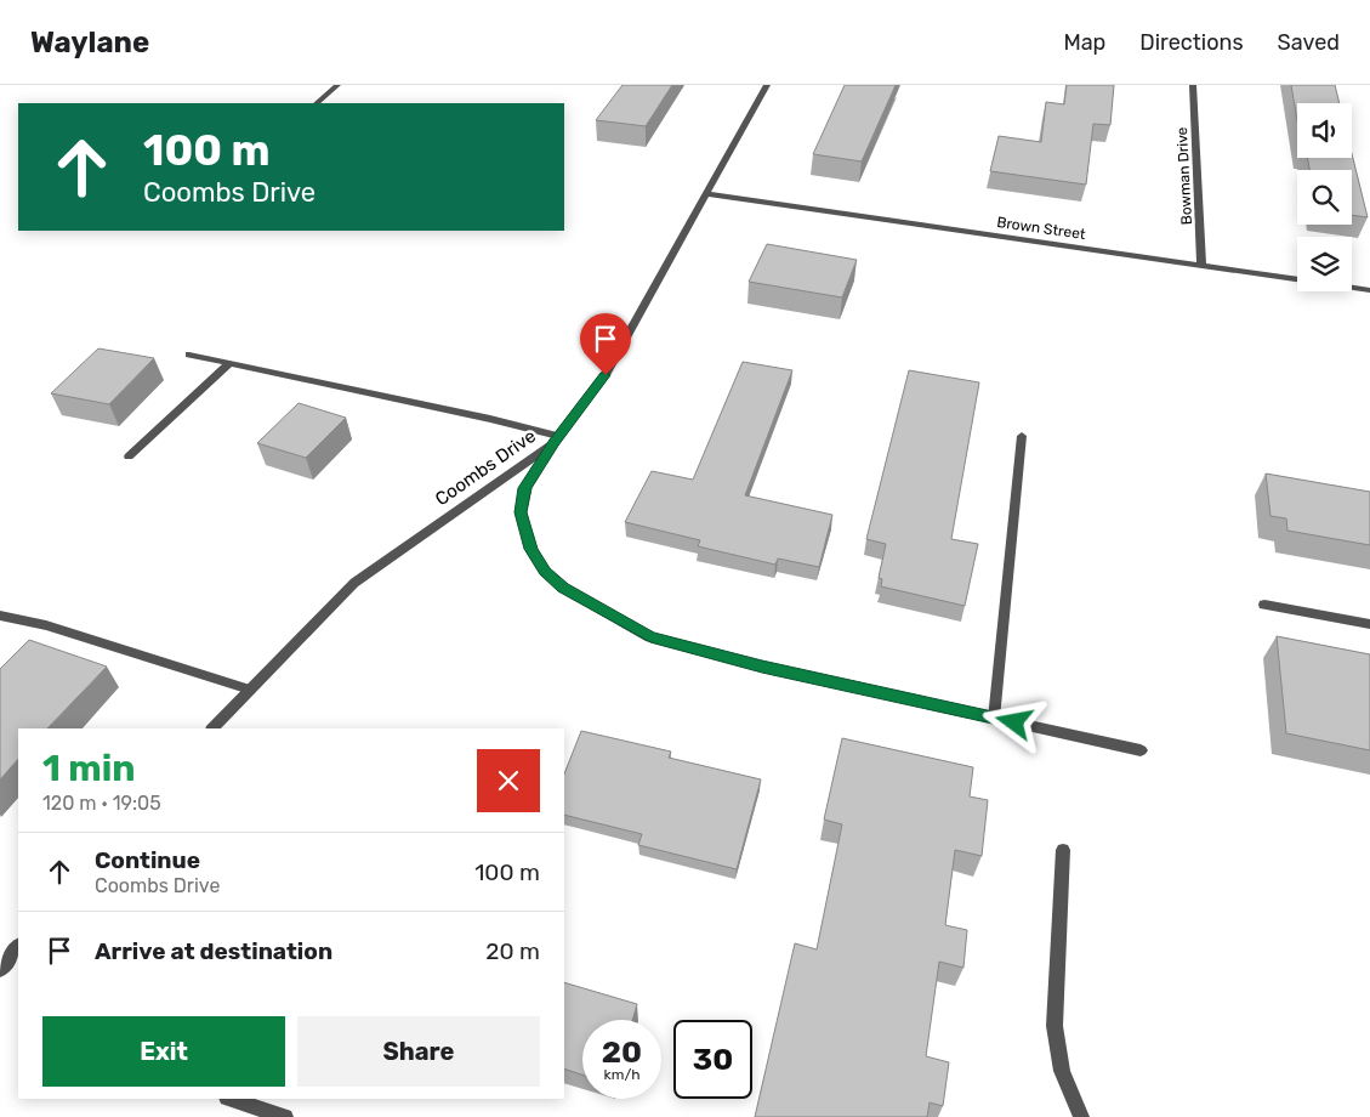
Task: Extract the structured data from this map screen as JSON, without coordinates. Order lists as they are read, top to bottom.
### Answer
{
  "streets": {
    "street": ["Bowman Drive", "Brown Street", "Coombs Drive"]
  },
  "crossings": [
    ["Bowman Drive", "Brown Street"],
    ["Brown Street", "Coombs Drive"]
  ],
  "page": {
    "header": "Waylane",
    "nav": ["Map", "Directions", "Saved"],
    "turn": ["100 m", "Coombs Drive"],
    "heading": ["1 min", "120 m · 19:05"],
    "list": [
      {
        "name": "Continue",
        "note": "Coombs Drive",
        "value": "100 m"
      },
      {
        "name": "Arrive at destination",
        "value": "20 m"
      }
    ],
    "buttons": ["Exit", "Share"],
    "speed": "20 km/h",
    "limit": "30"
  }
}
